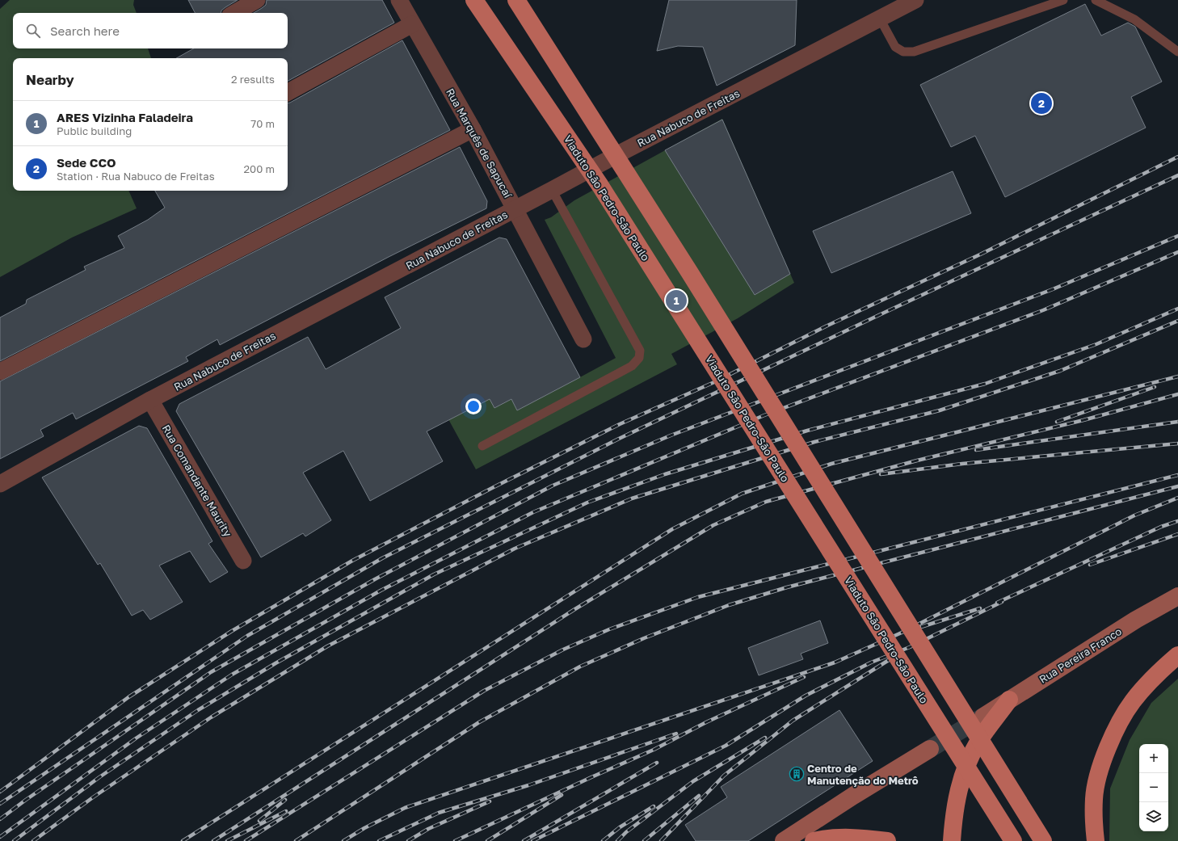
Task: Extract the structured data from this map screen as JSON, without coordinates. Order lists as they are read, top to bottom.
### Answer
{
  "streets": {
    "main road": ["Viaduto São Pedro-São Paulo", "Rua Pereira Franco"],
    "street": ["Rua Nabuco de Freitas", "Rua Marquês de Sapucaí", "Rua Comandante Maurity"]
  },
  "crossings": [
    ["Rua Nabuco de Freitas", "Rua Marquês de Sapucaí"],
    ["Rua Nabuco de Freitas", "Rua Comandante Maurity"]
  ],
  "places": {
    "building": ["Centro de Manutenção do Metrô"]
  },
  "page": {
    "search": "Search here",
    "heading": ["Nearby", "2 results"],
    "pins": ["2", "1"],
    "list": [
      {
        "mark": "1",
        "name": "ARES Vizinha Faladeira",
        "note": "Public building",
        "value": "70 m"
      },
      {
        "mark": "2",
        "name": "Sede CCO",
        "note": "Station · Rua Nabuco de Freitas",
        "value": "200 m"
      }
    ],
    "map_buttons": ["+", "−"]
  }
}
